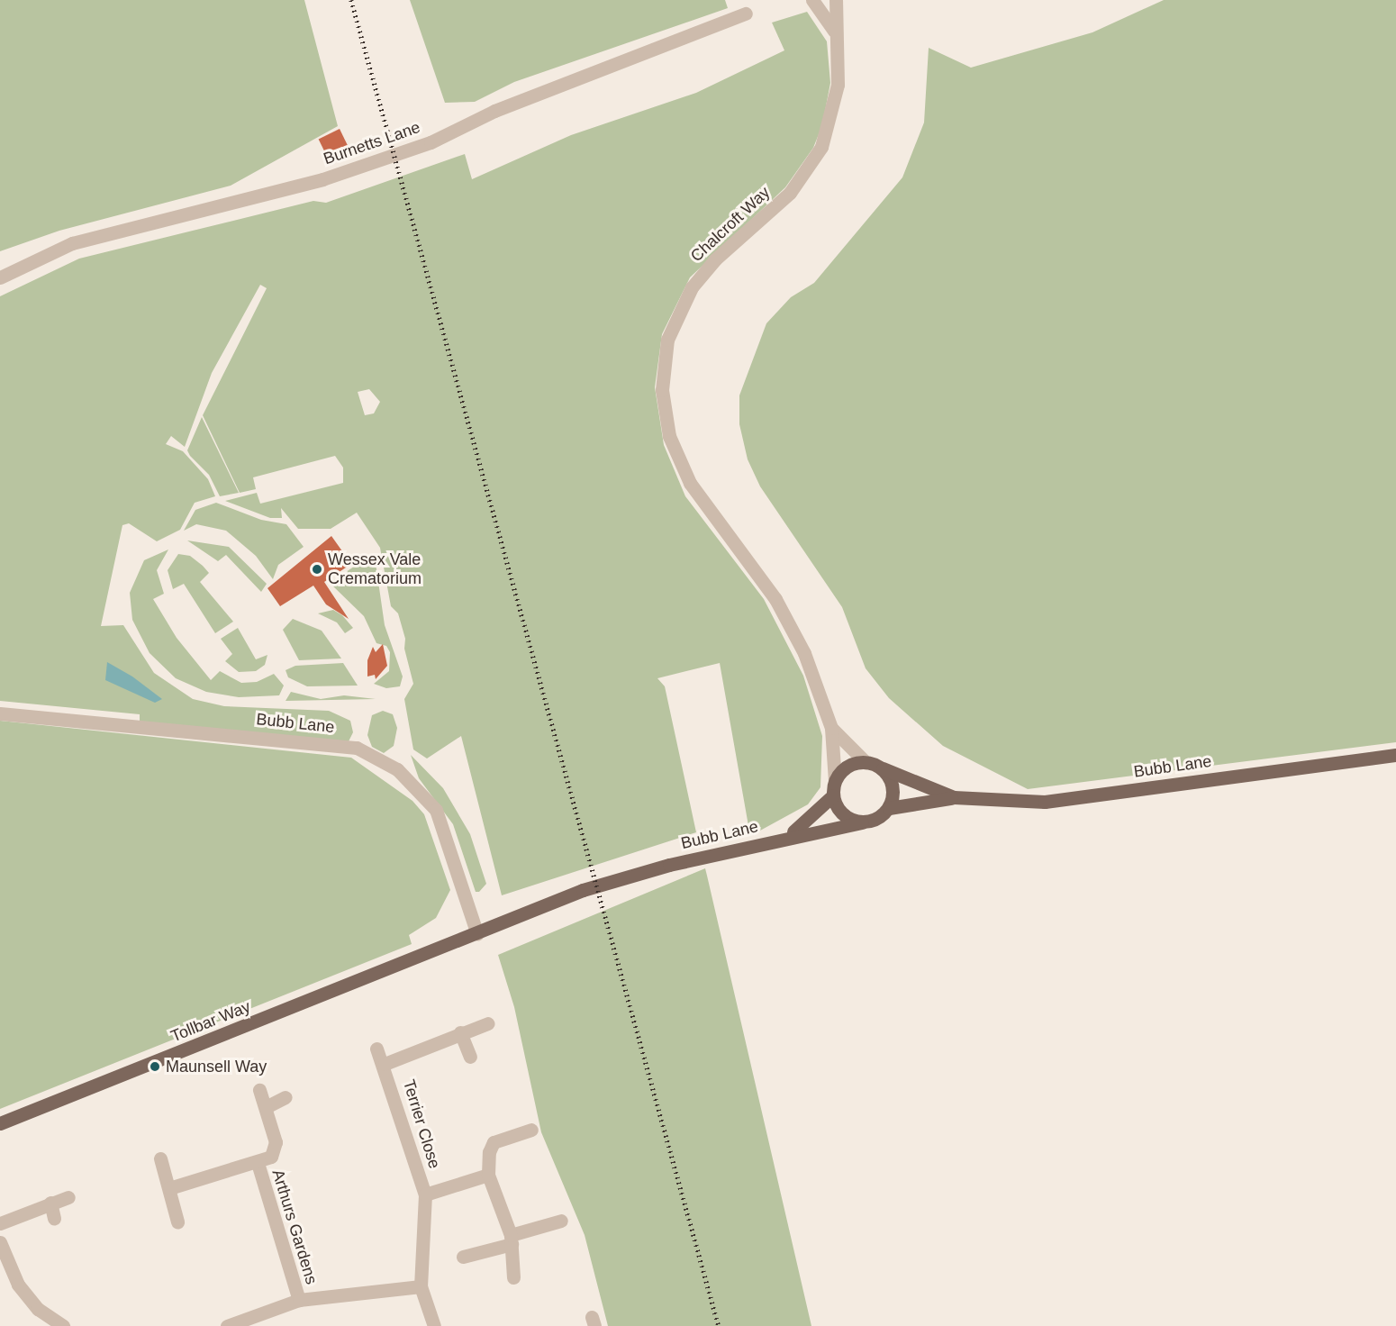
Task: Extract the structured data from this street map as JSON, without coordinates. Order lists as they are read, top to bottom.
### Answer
{
  "streets": {
    "main road": ["Bubb Lane", "Tollbar Way"],
    "street": [
      "Burnetts Lane",
      "Chalcroft Way",
      "Terrier Close",
      "Arthurs Gardens"
    ]
  },
  "crossings": [
    ["Chalcroft Way", "Bubb Lane"],
    ["Bubb Lane", "Tollbar Way"]
  ],
  "places": ["Wessex Vale Crematorium", "Maunsell Way"]
}
